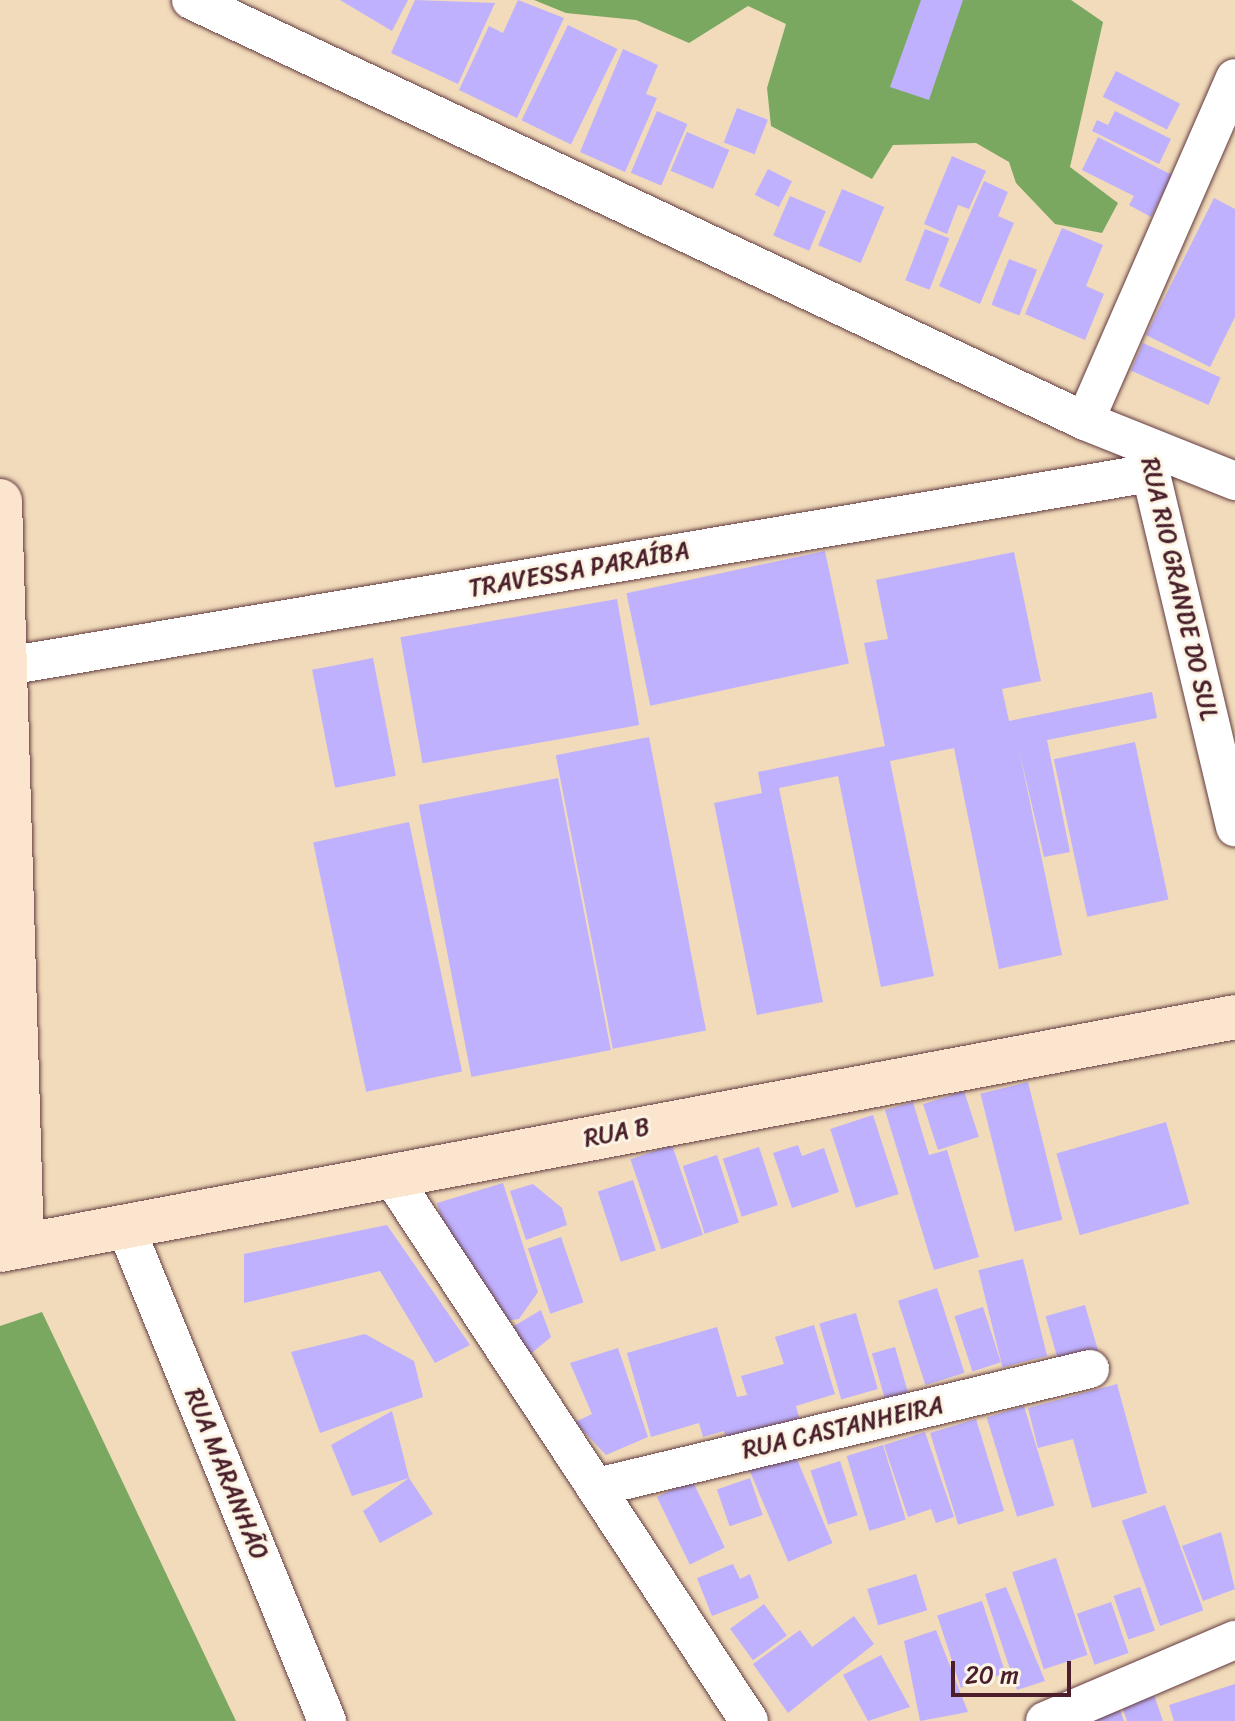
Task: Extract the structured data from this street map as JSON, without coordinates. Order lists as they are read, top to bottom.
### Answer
{
  "streets": {
    "street": [
      "TRAVESSA PARAÍBA",
      "RUA RIO GRANDE DO SUL",
      "RUA B",
      "RUA CASTANHEIRA",
      "RUA MARANHÃO"
    ]
  },
  "crossings": [
    ["TRAVESSA PARAÍBA", "RUA RIO GRANDE DO SUL"],
    ["RUA B", "RUA MARANHÃO"]
  ],
  "scale_bar": "20 m"
}
